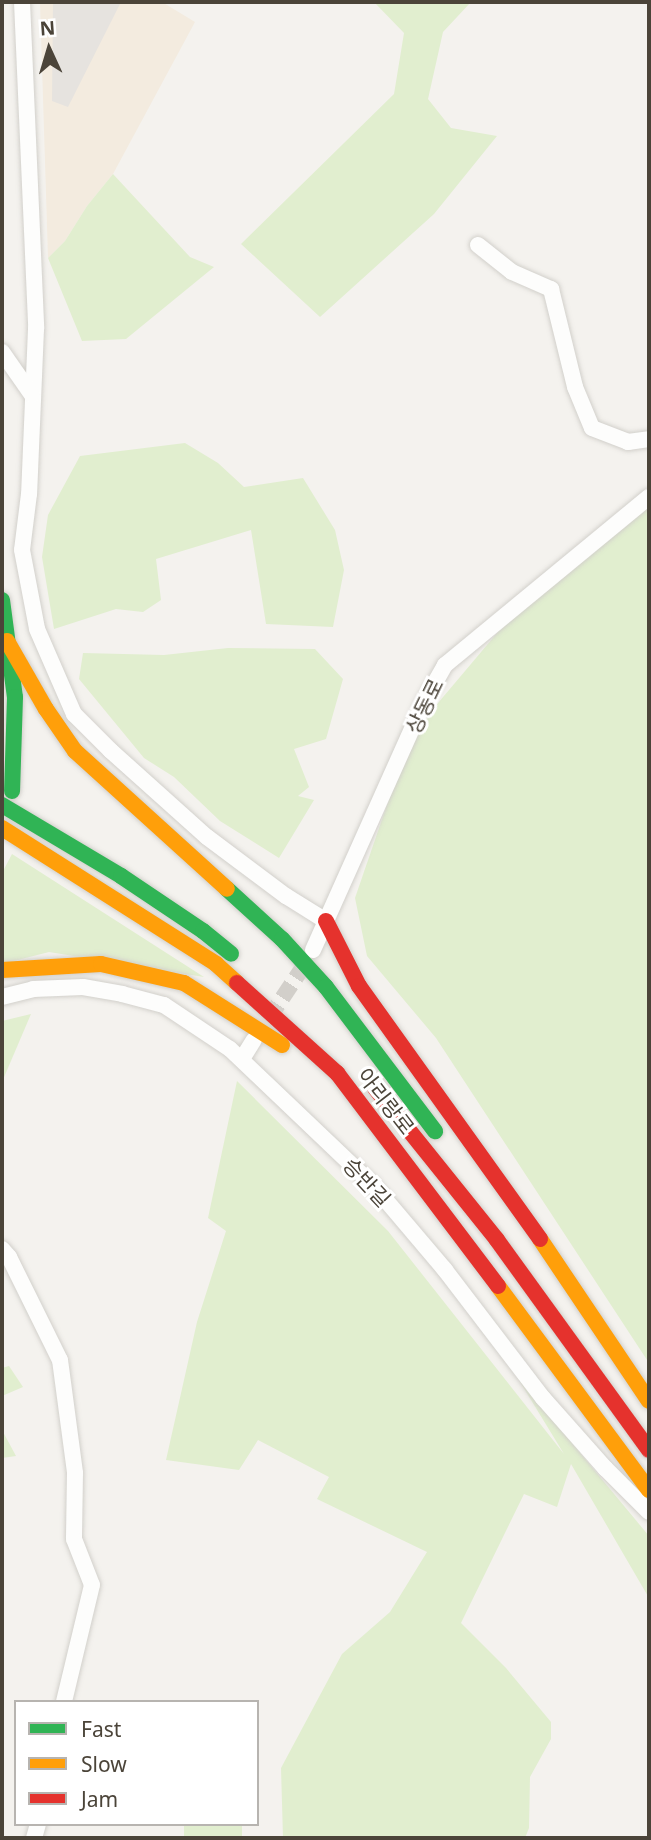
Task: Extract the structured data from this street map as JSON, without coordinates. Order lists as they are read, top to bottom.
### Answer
{
  "streets": {
    "main road": ["아리랑로"],
    "street": ["상동로", "승반길"]
  },
  "legend": ["Fast", "Slow", "Jam"],
  "north": "top"
}
